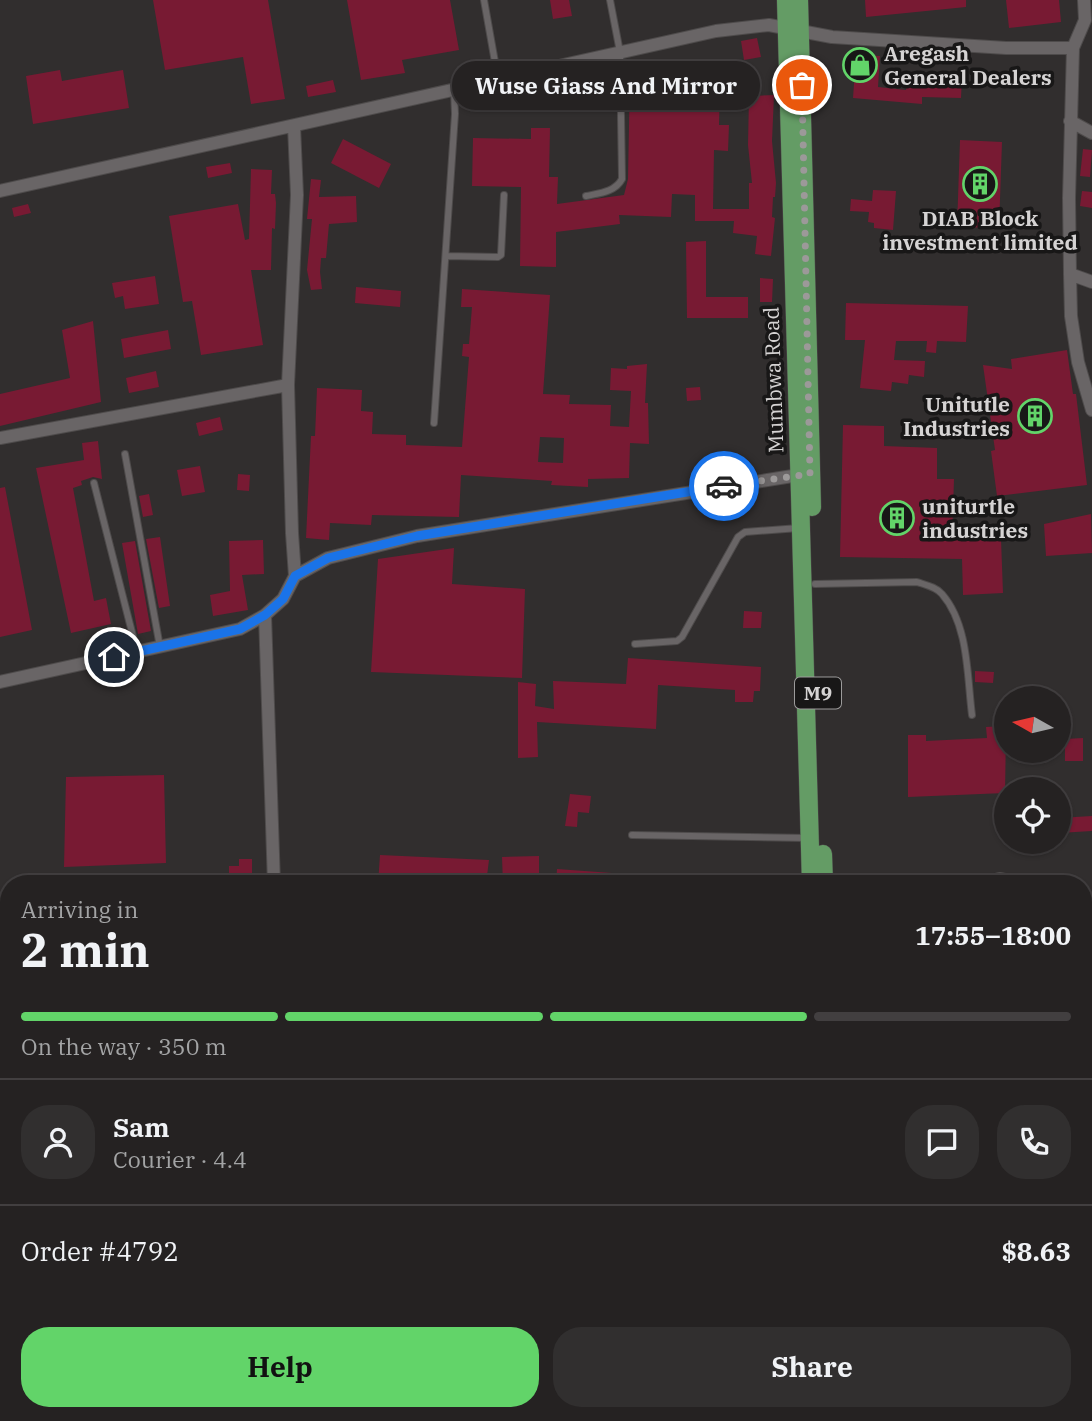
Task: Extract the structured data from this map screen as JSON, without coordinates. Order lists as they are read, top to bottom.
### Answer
{
  "streets": {
    "main road": ["Mumbwa Road", "M9"]
  },
  "places": {
    "shop": ["Aregash General Dealers"],
    "other": ["Wuse Giass And Mirror"],
    "building": ["DIAB Block investment limited", "Unitutle Industries", "uniturtle industries"]
  },
  "north": "left",
  "page": {
    "bubble": "Wuse Giass And Mirror",
    "heading": ["2 min", "Arriving in", "17:55–18:00"],
    "panel": [
      "Sam",
      "Courier · 4.4",
      "Order #4792",
      "$8.63"
    ],
    "bar": "On the way · 350 m",
    "buttons": ["Help", "Share"]
  }
}
